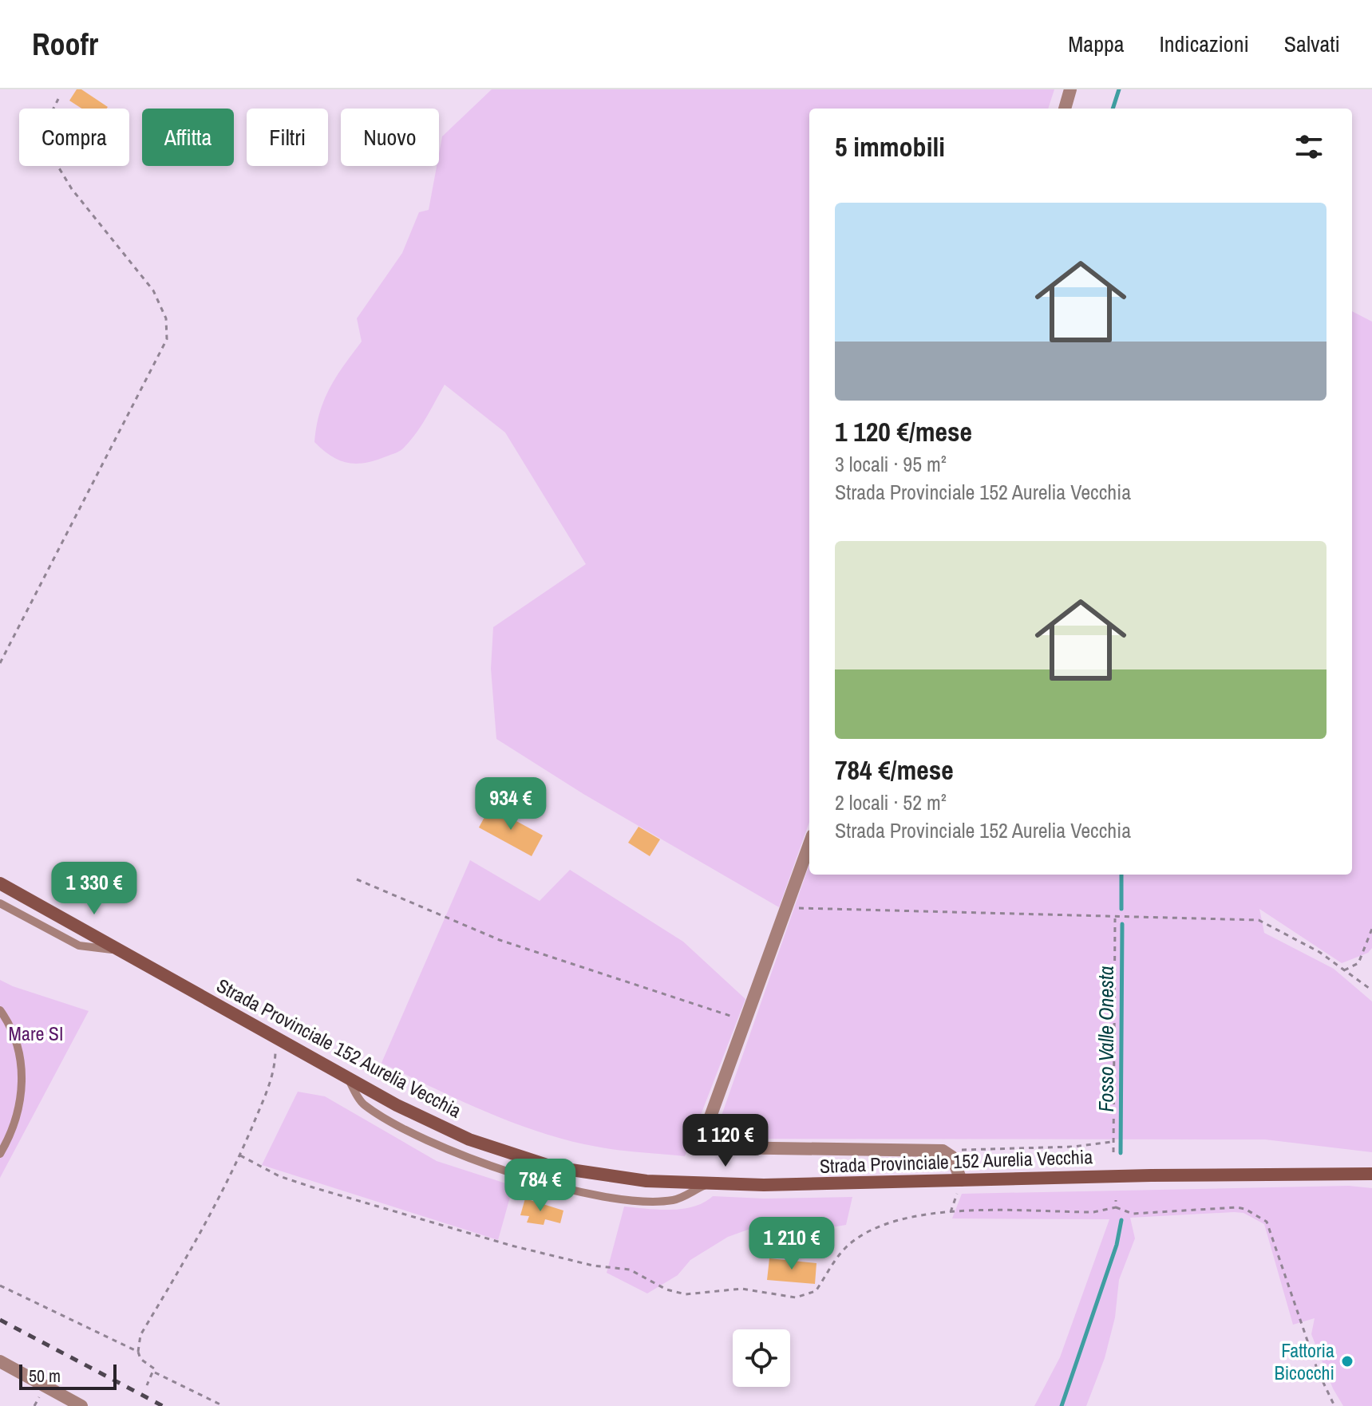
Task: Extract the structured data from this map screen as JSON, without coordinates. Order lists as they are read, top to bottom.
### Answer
{
  "streets": {
    "main road": ["Strada Provinciale 152 Aurelia Vecchia"]
  },
  "water": ["Fosso Valle Onesta"],
  "parks": ["Mare SI"],
  "places": ["Fattoria Bicocchi"],
  "scale_bar": "50 m",
  "page": {
    "header": "Roofr",
    "nav": ["Mappa", "Indicazioni", "Salvati"],
    "chip": [
      "Compra",
      "Affitta",
      "Filtri",
      "Nuovo"
    ],
    "heading": "5 immobili",
    "list": [
      {
        "name": "1 120 €/mese",
        "note": "3 locali · 95 m² · Strada Provinciale 152 Aurelia Vecchia"
      },
      {
        "name": "784 €/mese",
        "note": "2 locali · 52 m² · Strada Provinciale 152 Aurelia Vecchia"
      }
    ],
    "price": [
      "934 €",
      "1 330 €",
      "1 120 €",
      "784 €",
      "1 210 €"
    ],
    "scale": "50 m"
  }
}
